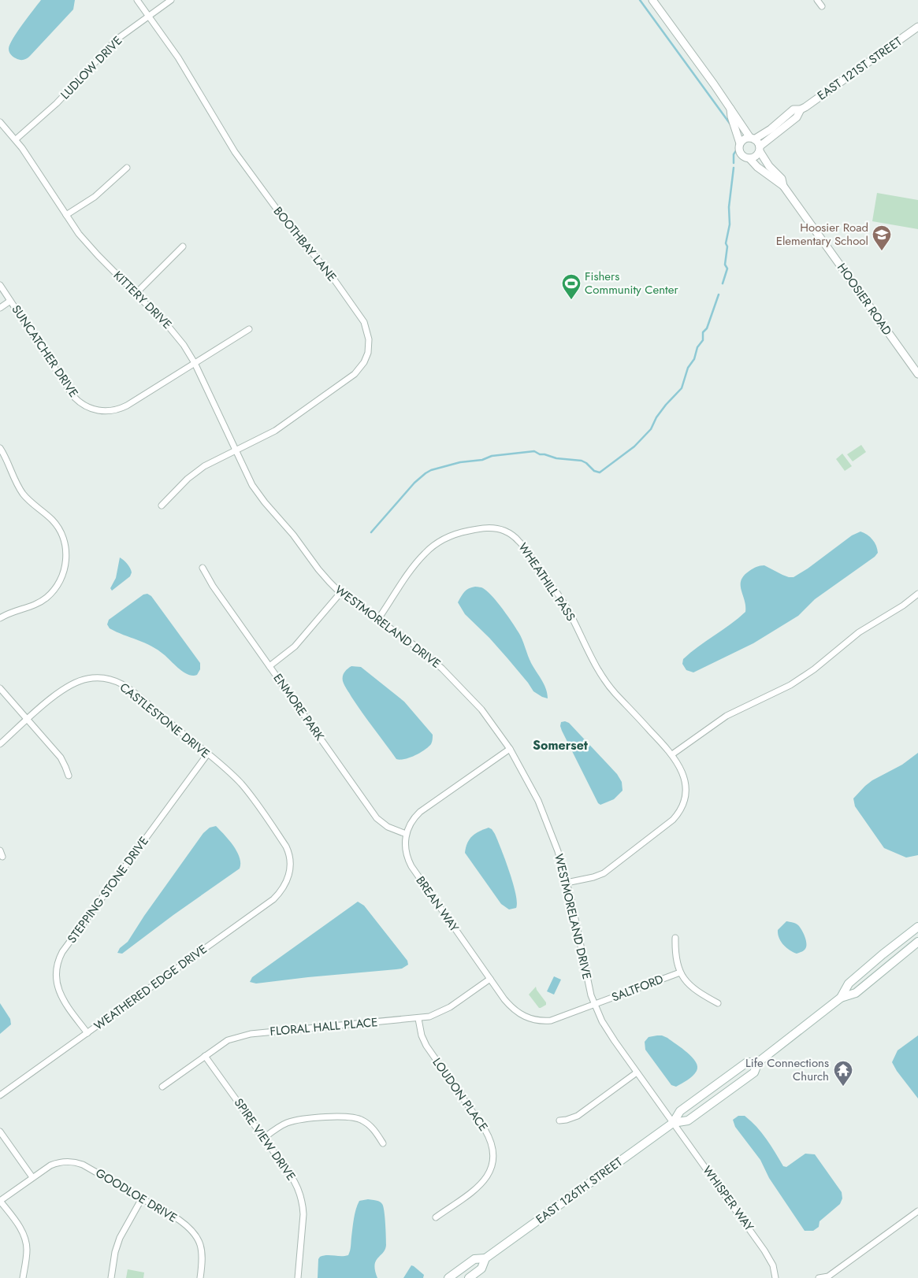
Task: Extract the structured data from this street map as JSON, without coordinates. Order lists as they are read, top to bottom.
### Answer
{
  "streets": {
    "main road": ["EAST 126TH STREET"],
    "street": [
      "LUDLOW DRIVE",
      "EAST 121ST STREET",
      "BOOTHBAY LANE",
      "HOOSIER ROAD",
      "KITTERY DRIVE",
      "SUNCATCHER DRIVE",
      "WHEATHILL PASS",
      "WESTMORELAND DRIVE",
      "ENMORE PARK",
      "CASTLESTONE DRIVE",
      "STEPPING STONE DRIVE",
      "BREAN WAY",
      "WEATHERED EDGE DRIVE",
      "SALTFORD",
      "FLORAL HALL PLACE",
      "LOUDON PLACE",
      "SPIRE VIEW DRIVE",
      "GOODLOE DRIVE",
      "WHISPER WAY"
    ]
  },
  "crossings": [
    ["LUDLOW DRIVE", "BOOTHBAY LANE"],
    ["LUDLOW DRIVE", "KITTERY DRIVE"],
    ["EAST 121ST STREET", "HOOSIER ROAD"],
    ["BOOTHBAY LANE", "KITTERY DRIVE"],
    ["KITTERY DRIVE", "SUNCATCHER DRIVE"],
    ["KITTERY DRIVE", "WESTMORELAND DRIVE"],
    ["WHEATHILL PASS", "WESTMORELAND DRIVE"],
    ["WESTMORELAND DRIVE", "BREAN WAY"],
    ["WESTMORELAND DRIVE", "SALTFORD"],
    ["WESTMORELAND DRIVE", "EAST 126TH STREET"],
    ["WESTMORELAND DRIVE", "WHISPER WAY"],
    ["ENMORE PARK", "BREAN WAY"],
    ["CASTLESTONE DRIVE", "STEPPING STONE DRIVE"],
    ["CASTLESTONE DRIVE", "WEATHERED EDGE DRIVE"],
    ["STEPPING STONE DRIVE", "WEATHERED EDGE DRIVE"],
    ["BREAN WAY", "SALTFORD"],
    ["BREAN WAY", "FLORAL HALL PLACE"],
    ["FLORAL HALL PLACE", "LOUDON PLACE"],
    ["FLORAL HALL PLACE", "SPIRE VIEW DRIVE"],
    ["EAST 126TH STREET", "WHISPER WAY"]
  ],
  "districts": ["Somerset"],
  "places": {
    "school or university": ["Hoosier Road Elementary School"],
    "sports": ["Fishers Community Center"],
    "temple": ["Life Connections Church"]
  }
}
